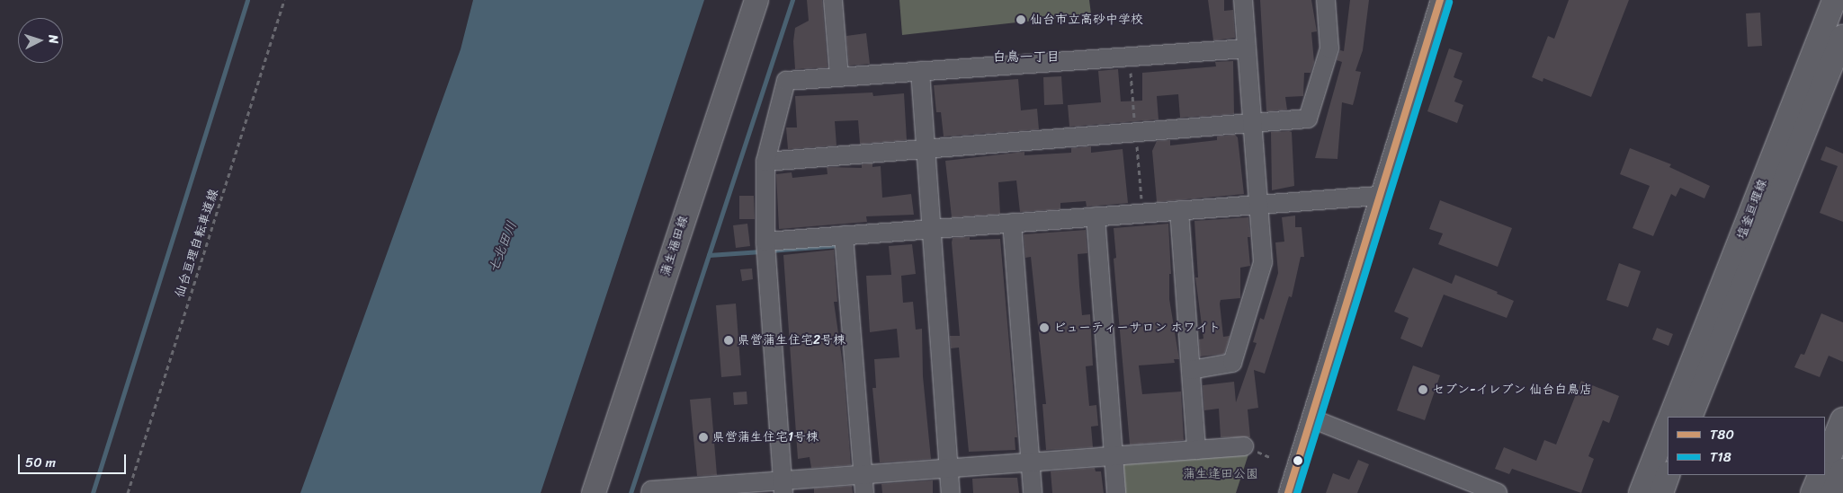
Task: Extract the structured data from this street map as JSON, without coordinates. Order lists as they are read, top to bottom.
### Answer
{
  "streets": {
    "main road": ["塩釜亘理線", "蒲生福田線"],
    "path": ["仙台亘理自転車道線"]
  },
  "districts": ["白鳥一丁目"],
  "water": ["七北田川"],
  "parks": ["蒲生逢田公園"],
  "places": [
    "仙台市立高砂中学校",
    "ビューティーサロン ホワイト",
    "県営蒲生住宅2号棟",
    "セブン-イレブン 仙台白鳥店",
    "県営蒲生住宅1号棟"
  ],
  "lines": ["transit line T80", "transit line T18"],
  "legend": ["T80", "T18"],
  "scale_bar": "50 m",
  "north": "right"
}
